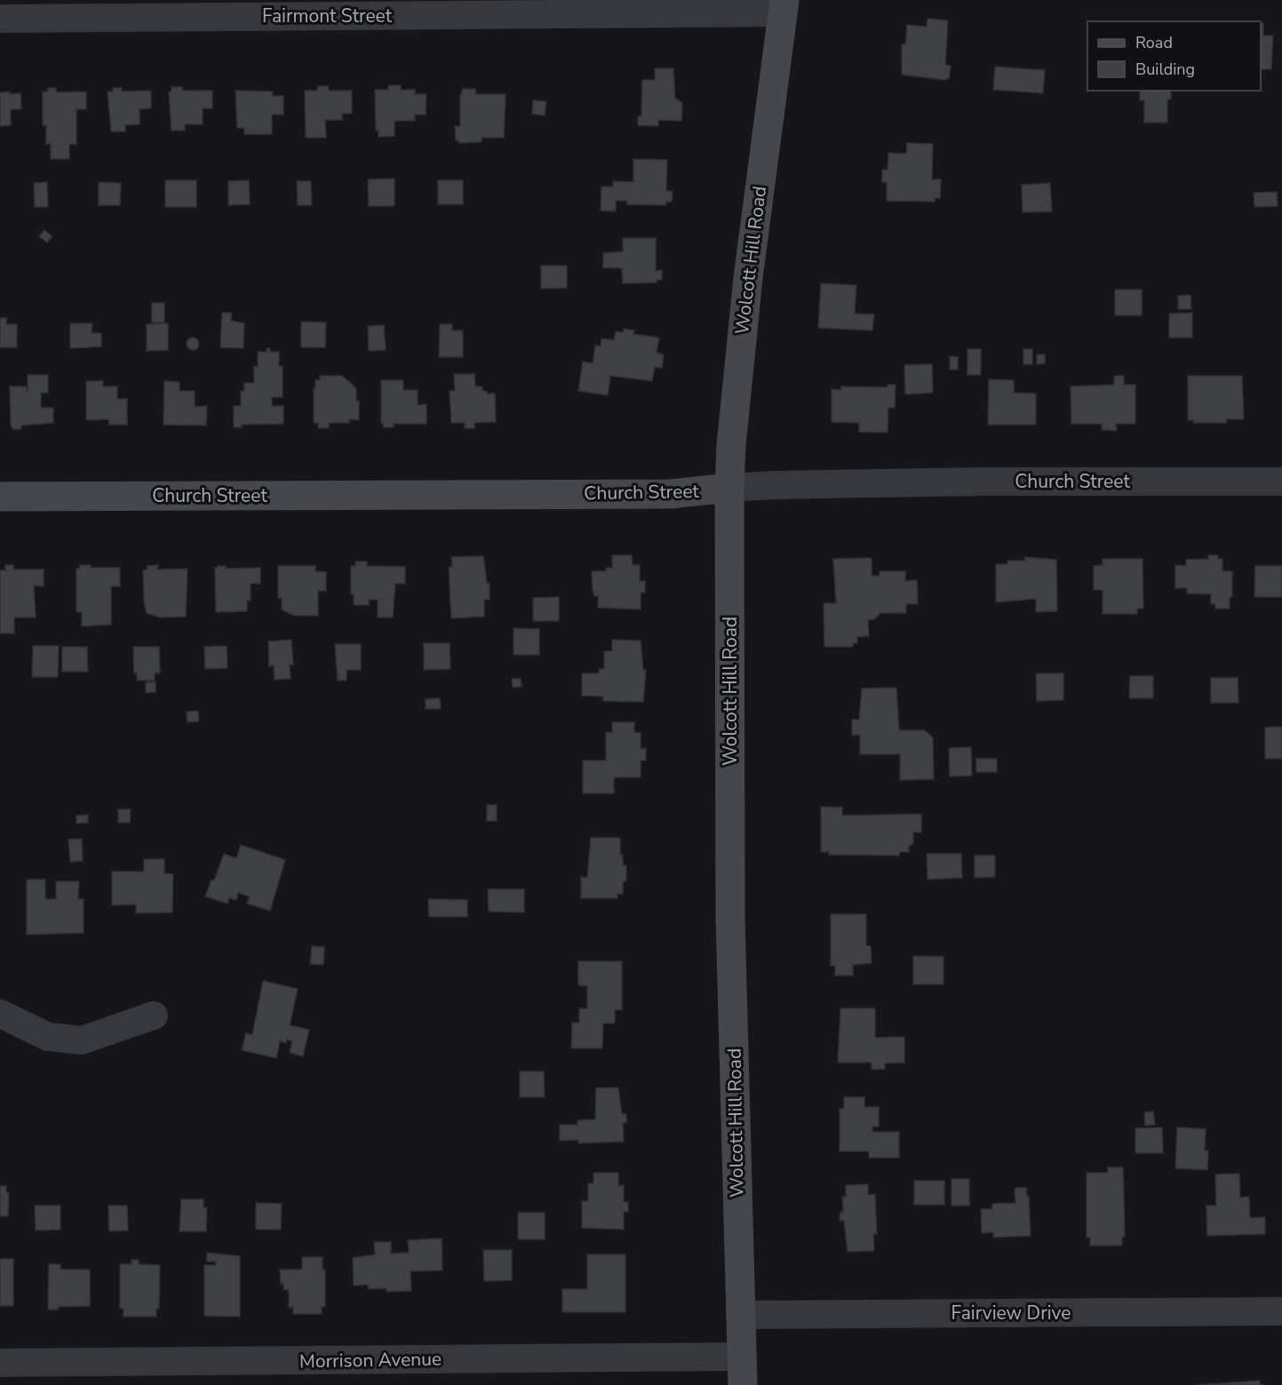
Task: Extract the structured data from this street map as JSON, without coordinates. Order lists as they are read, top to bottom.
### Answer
{
  "streets": {
    "street": [
      "Fairmont Street",
      "Wolcott Hill Road",
      "Church Street",
      "Fairview Drive",
      "Morrison Avenue"
    ]
  },
  "crossings": [
    ["Fairmont Street", "Wolcott Hill Road"],
    ["Wolcott Hill Road", "Church Street"],
    ["Wolcott Hill Road", "Fairview Drive"],
    ["Wolcott Hill Road", "Morrison Avenue"]
  ],
  "legend": ["Road", "Building"]
}
